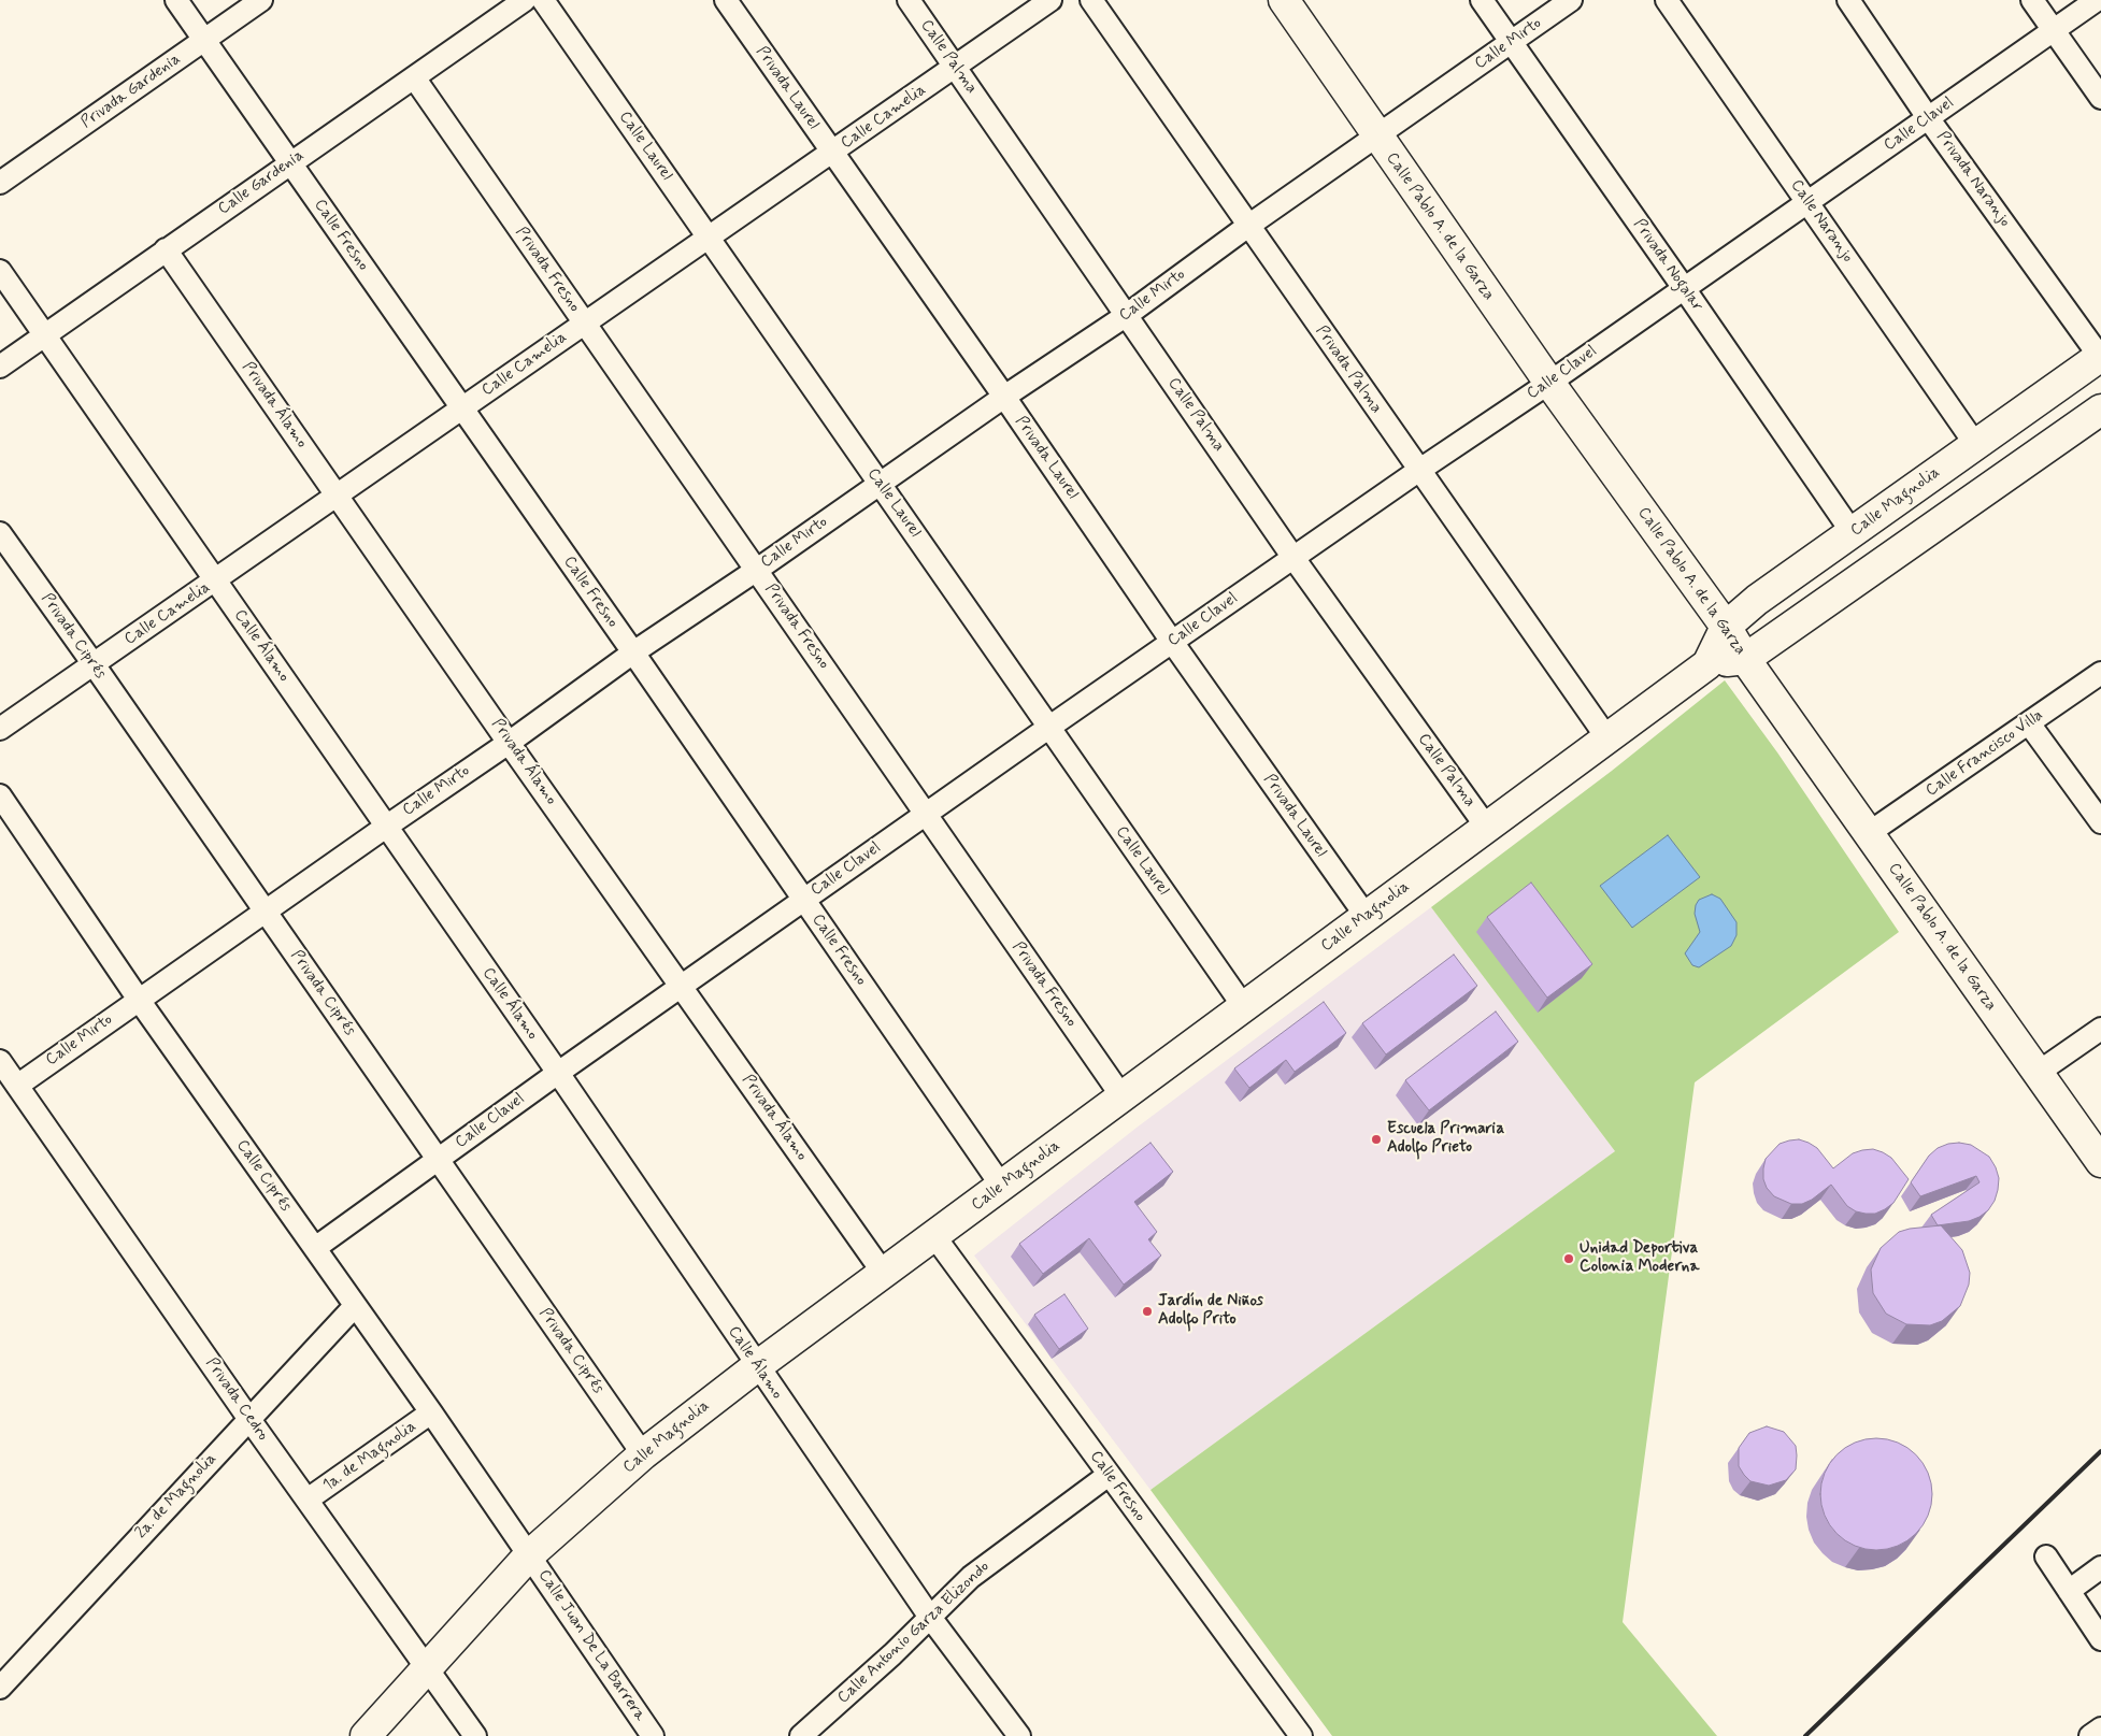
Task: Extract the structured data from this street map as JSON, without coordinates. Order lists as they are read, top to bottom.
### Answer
{
  "streets": {
    "street": [
      "Calle Mirto",
      "Calle Palma",
      "Privada Laurel",
      "Privada Gardenia",
      "Calle Camelia",
      "Calle Clavel",
      "Calle Laurel",
      "Privada Naranjo",
      "Calle Gardenia",
      "Calle Naranjo",
      "Calle Pablo A. de la Garza",
      "Calle Fresno",
      "Privada Nogalar",
      "Privada Fresno",
      "Privada Palma",
      "Privada Álamo",
      "Calle Magnolia",
      "Privada Ciprés",
      "Calle Álamo",
      "Calle Francisco Villa",
      "Calle Ciprés",
      "Privada Cedro",
      "1a. de Magnolia",
      "2a. de Magnolia",
      "Calle Antonio Garza Elizondo",
      "Calle Juan De La Barrera"
    ]
  },
  "crossings": [
    ["Calle Mirto", "Calle Palma"],
    ["Calle Mirto", "Privada Laurel"],
    ["Calle Mirto", "Calle Laurel"],
    ["Calle Mirto", "Calle Pablo A. de la Garza"],
    ["Calle Mirto", "Calle Fresno"],
    ["Calle Mirto", "Privada Nogalar"],
    ["Calle Mirto", "Privada Fresno"],
    ["Calle Mirto", "Privada Palma"],
    ["Calle Mirto", "Privada Álamo"],
    ["Calle Mirto", "Privada Ciprés"],
    ["Calle Mirto", "Calle Álamo"],
    ["Calle Mirto", "Calle Ciprés"],
    ["Calle Mirto", "Privada Cedro"],
    ["Calle Palma", "Calle Camelia"],
    ["Calle Palma", "Calle Clavel"],
    ["Calle Palma", "Calle Magnolia"],
    ["Privada Laurel", "Calle Camelia"],
    ["Privada Laurel", "Calle Clavel"],
    ["Privada Laurel", "Calle Magnolia"],
    ["Privada Gardenia", "Calle Fresno"],
    ["Calle Camelia", "Calle Laurel"],
    ["Calle Camelia", "Calle Fresno"],
    ["Calle Camelia", "Privada Fresno"],
    ["Calle Camelia", "Privada Álamo"],
    ["Calle Camelia", "Privada Ciprés"],
    ["Calle Camelia", "Calle Álamo"],
    ["Calle Clavel", "Calle Laurel"],
    ["Calle Clavel", "Privada Naranjo"],
    ["Calle Clavel", "Calle Naranjo"],
    ["Calle Clavel", "Calle Pablo A. de la Garza"],
    ["Calle Clavel", "Calle Fresno"],
    ["Calle Clavel", "Privada Nogalar"],
    ["Calle Clavel", "Privada Fresno"],
    ["Calle Clavel", "Privada Palma"],
    ["Calle Clavel", "Privada Álamo"],
    ["Calle Clavel", "Privada Ciprés"],
    ["Calle Clavel", "Calle Álamo"],
    ["Calle Clavel", "Calle Ciprés"],
    ["Calle Laurel", "Calle Magnolia"],
    ["Privada Naranjo", "Calle Magnolia"],
    ["Calle Gardenia", "Calle Fresno"],
    ["Calle Gardenia", "Privada Fresno"],
    ["Calle Gardenia", "Privada Álamo"],
    ["Calle Gardenia", "Calle Álamo"],
    ["Calle Naranjo", "Calle Magnolia"],
    ["Calle Pablo A. de la Garza", "Calle Magnolia"],
    ["Calle Pablo A. de la Garza", "Calle Francisco Villa"],
    ["Calle Fresno", "Calle Magnolia"],
    ["Calle Fresno", "Calle Antonio Garza Elizondo"],
    ["Privada Nogalar", "Calle Magnolia"],
    ["Privada Fresno", "Calle Magnolia"],
    ["Privada Palma", "Calle Magnolia"],
    ["Privada Álamo", "Calle Magnolia"],
    ["Calle Magnolia", "Privada Ciprés"],
    ["Calle Magnolia", "Calle Álamo"],
    ["Calle Magnolia", "Calle Ciprés"],
    ["Calle Magnolia", "Privada Cedro"],
    ["Calle Magnolia", "Calle Juan De La Barrera"],
    ["Calle Álamo", "Calle Antonio Garza Elizondo"],
    ["Calle Ciprés", "1a. de Magnolia"],
    ["Calle Ciprés", "2a. de Magnolia"],
    ["Calle Ciprés", "Calle Juan De La Barrera"],
    ["Privada Cedro", "1a. de Magnolia"],
    ["Privada Cedro", "2a. de Magnolia"]
  ],
  "places": ["Escuela Primaria Adolfo Prieto", "Unidad Deportiva Colonia Moderna", "Jardín de Niños Adolfo Prito"]
}
